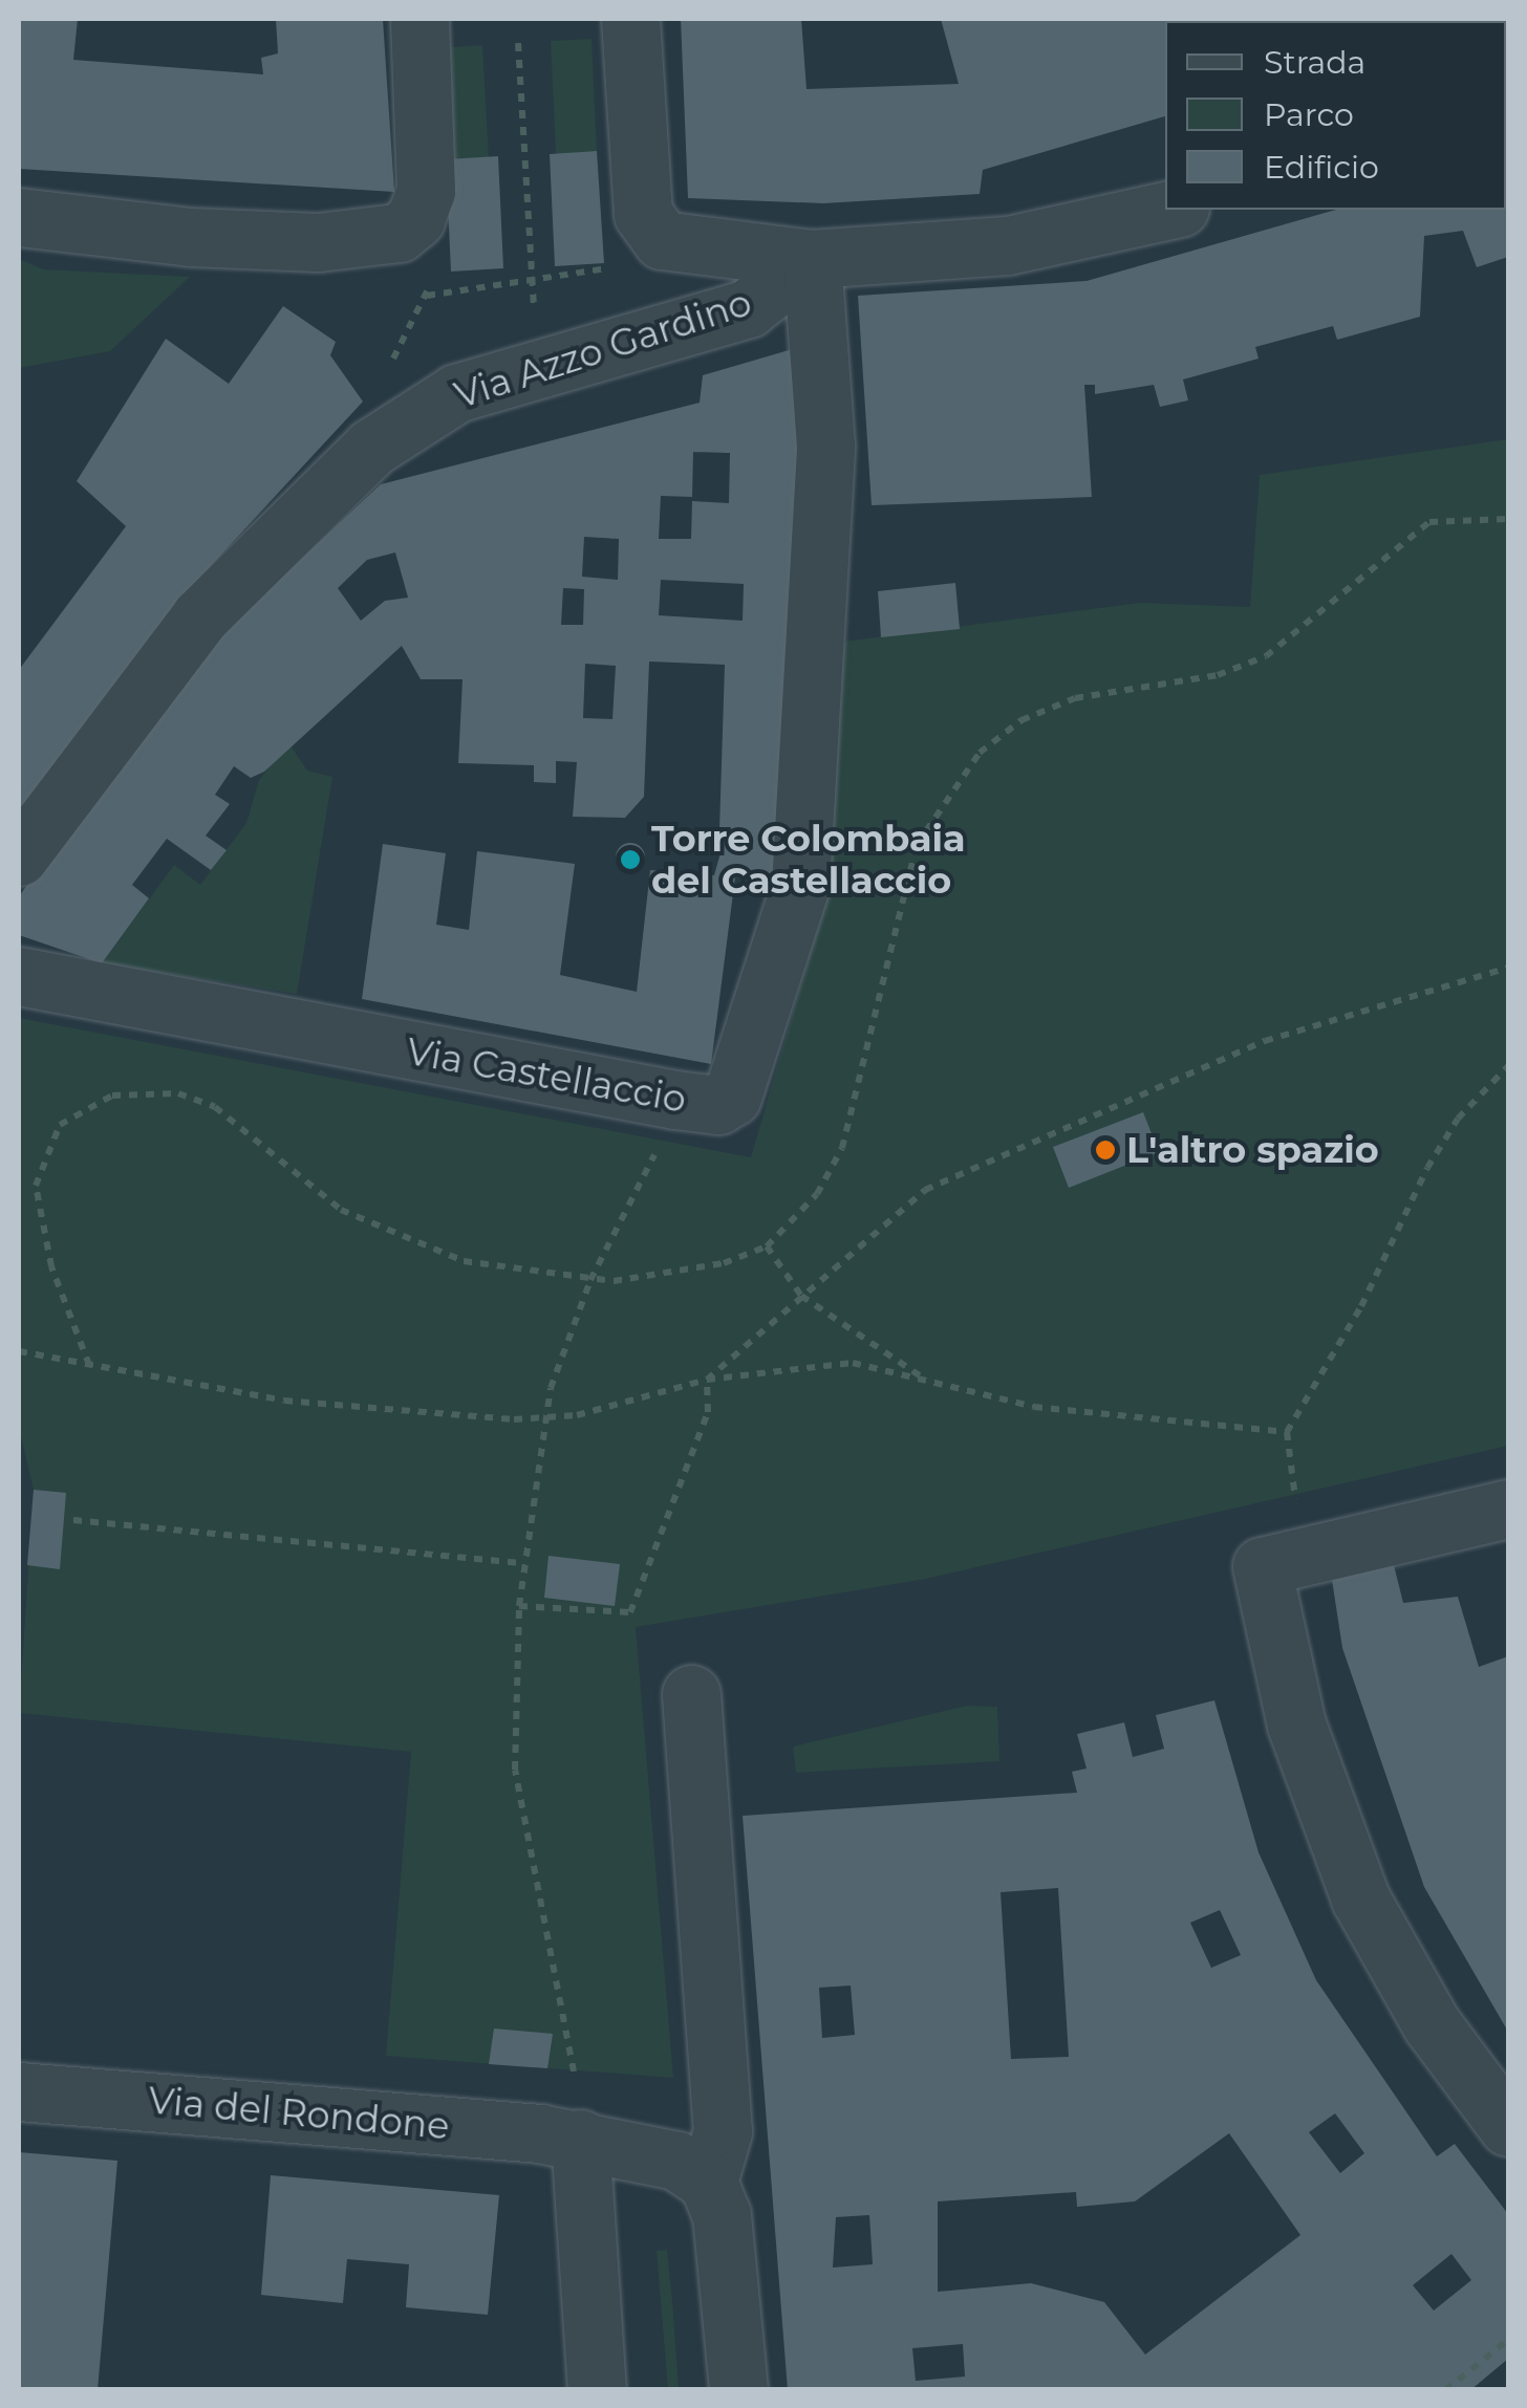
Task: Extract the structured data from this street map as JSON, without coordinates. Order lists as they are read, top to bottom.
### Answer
{
  "streets": {
    "street": ["Via Azzo Gardino", "Via Castellaccio", "Via del Rondone"]
  },
  "crossings": [
    ["Via Azzo Gardino", "Via Castellaccio"]
  ],
  "places": ["Torre Colombaia del Castellaccio", "L'altro spazio"],
  "legend": ["Strada", "Parco", "Edificio"]
}
